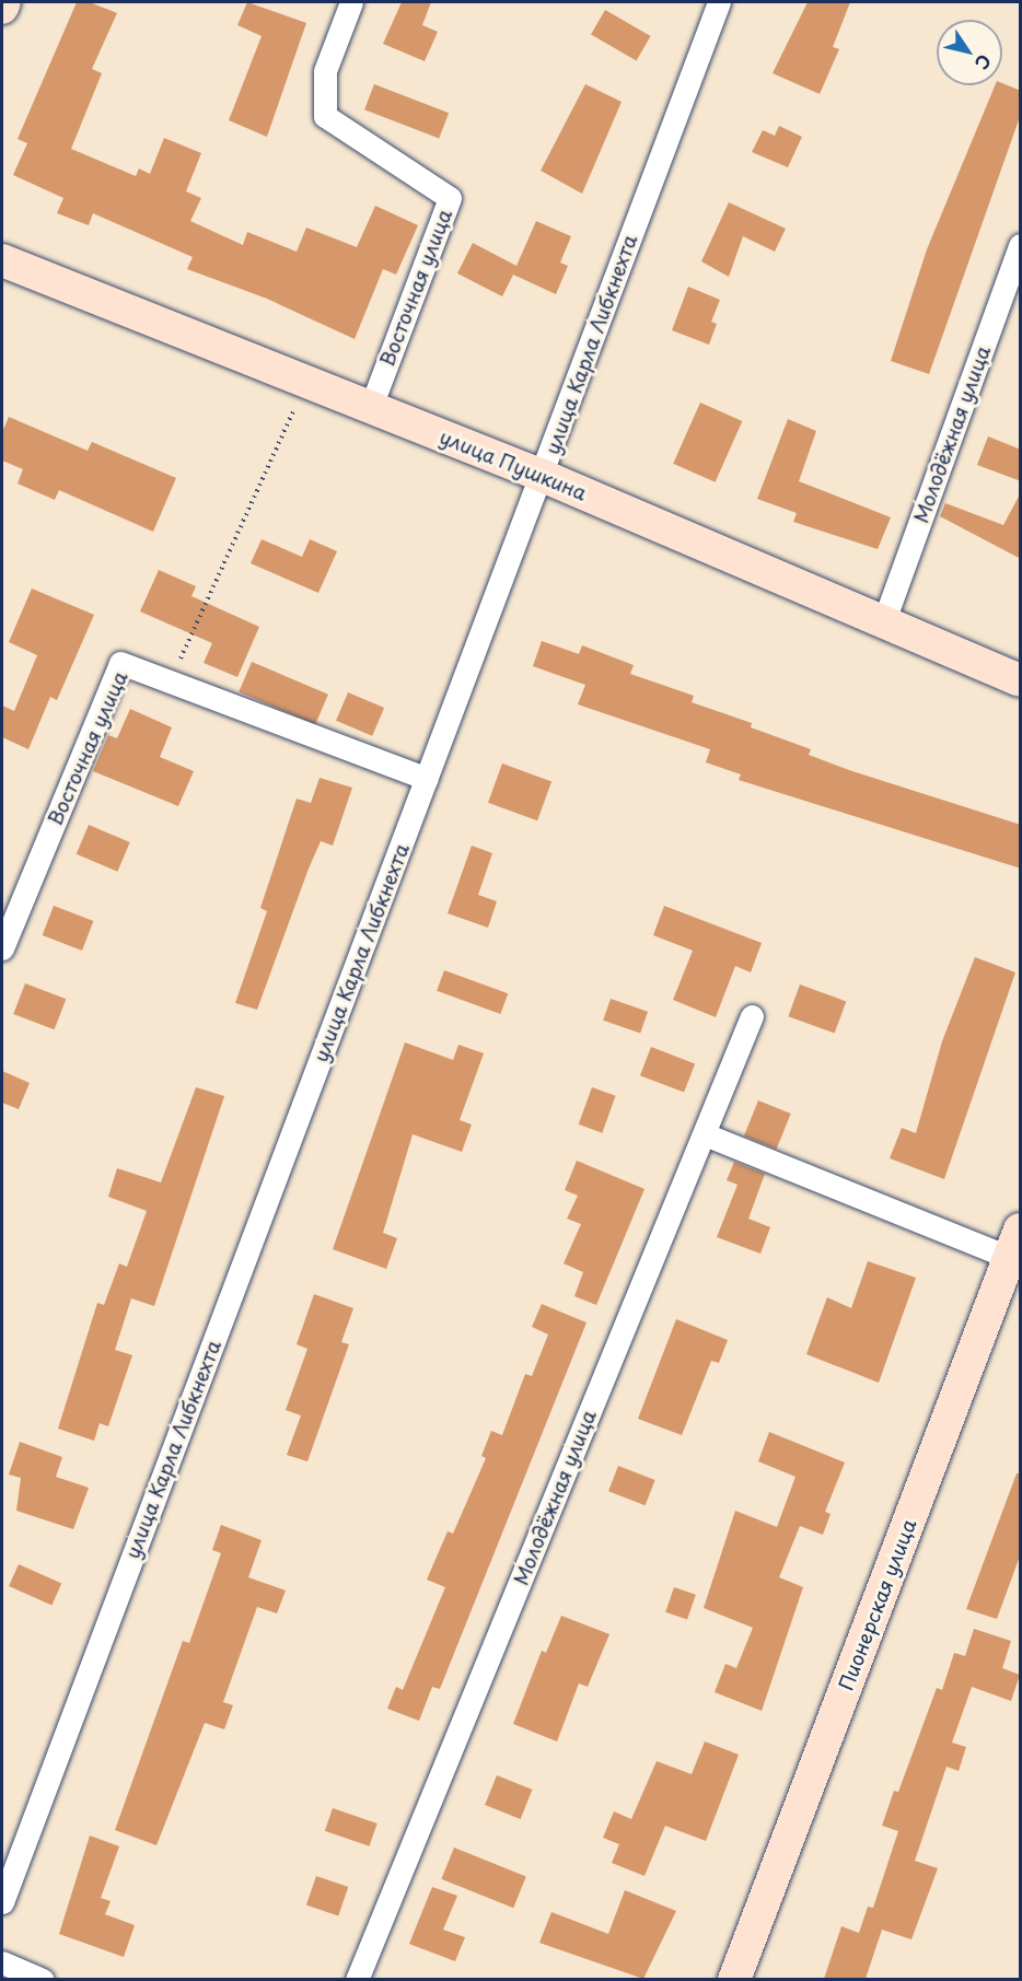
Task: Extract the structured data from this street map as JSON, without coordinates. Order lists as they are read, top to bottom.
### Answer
{
  "streets": {
    "street": [
      "Восточная улица",
      "улица Карла Либкнехта",
      "Молодёжная улица",
      "улица Пушкина",
      "Пионерская улица"
    ]
  },
  "crossings": [
    ["Восточная улица", "улица Карла Либкнехта"],
    ["Восточная улица", "улица Пушкина"],
    ["улица Карла Либкнехта", "улица Пушкина"],
    ["Молодёжная улица", "улица Пушкина"]
  ],
  "north": "bottom right"
}
